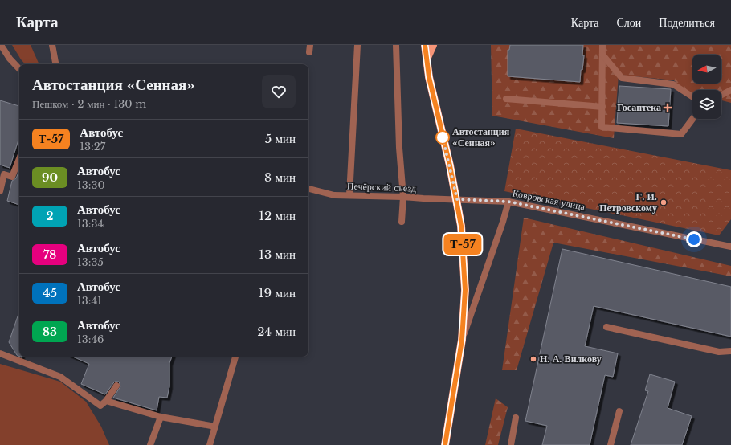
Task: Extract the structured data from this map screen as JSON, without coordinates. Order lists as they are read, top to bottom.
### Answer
{
  "streets": {
    "street": ["Печёрский съезд", "Ковровская улица"]
  },
  "crossings": [
    ["Печёрский съезд", "Ковровская улица"]
  ],
  "places": {
    "health": ["Госаптека"],
    "other": ["Автостанция «Сенная»", "Г. И. Петровскому", "Н. А. Вилкову"]
  },
  "lines": ["bus line Т-57"],
  "north": "left",
  "page": {
    "header": "Карта",
    "nav": ["Карта", "Слои", "Поделиться"],
    "on_map": "Т-57",
    "heading": ["Автостанция «Сенная»", "Пешком · 2 мин · 130 m"],
    "list": [
      {
        "mark": "Т-57",
        "name": "Автобус",
        "note": "13:27",
        "value": "5 мин"
      },
      {
        "mark": "90",
        "name": "Автобус",
        "note": "13:30",
        "value": "8 мин"
      },
      {
        "mark": "2",
        "name": "Автобус",
        "note": "13:34",
        "value": "12 мин"
      },
      {
        "mark": "78",
        "name": "Автобус",
        "note": "13:35",
        "value": "13 мин"
      },
      {
        "mark": "45",
        "name": "Автобус",
        "note": "13:41",
        "value": "19 мин"
      },
      {
        "mark": "83",
        "name": "Автобус",
        "note": "13:46",
        "value": "24 мин"
      }
    ]
  }
}
